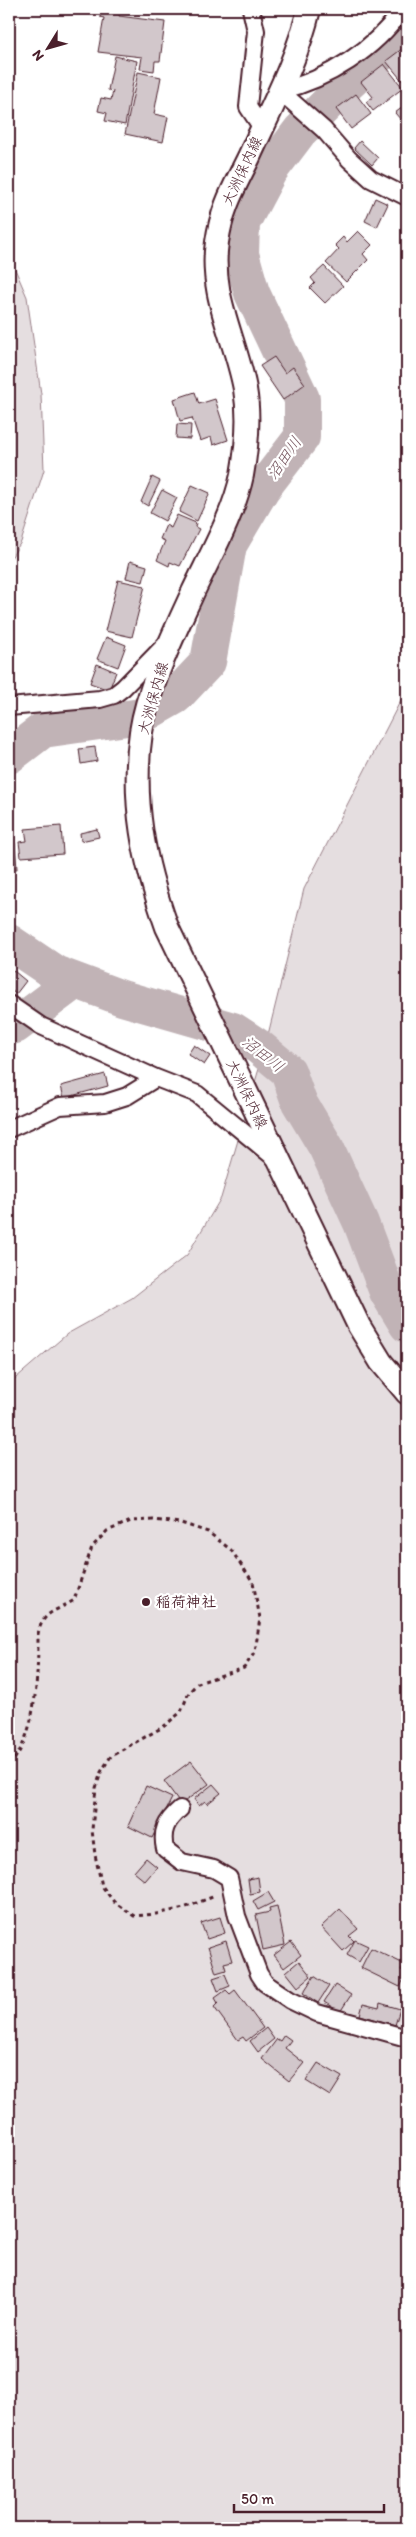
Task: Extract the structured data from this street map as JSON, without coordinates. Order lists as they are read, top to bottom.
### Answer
{
  "streets": {
    "main road": ["大洲保内線"]
  },
  "water": ["沼田川"],
  "places": ["稲荷神社"],
  "scale_bar": "50 m",
  "north": "bottom left"
}
